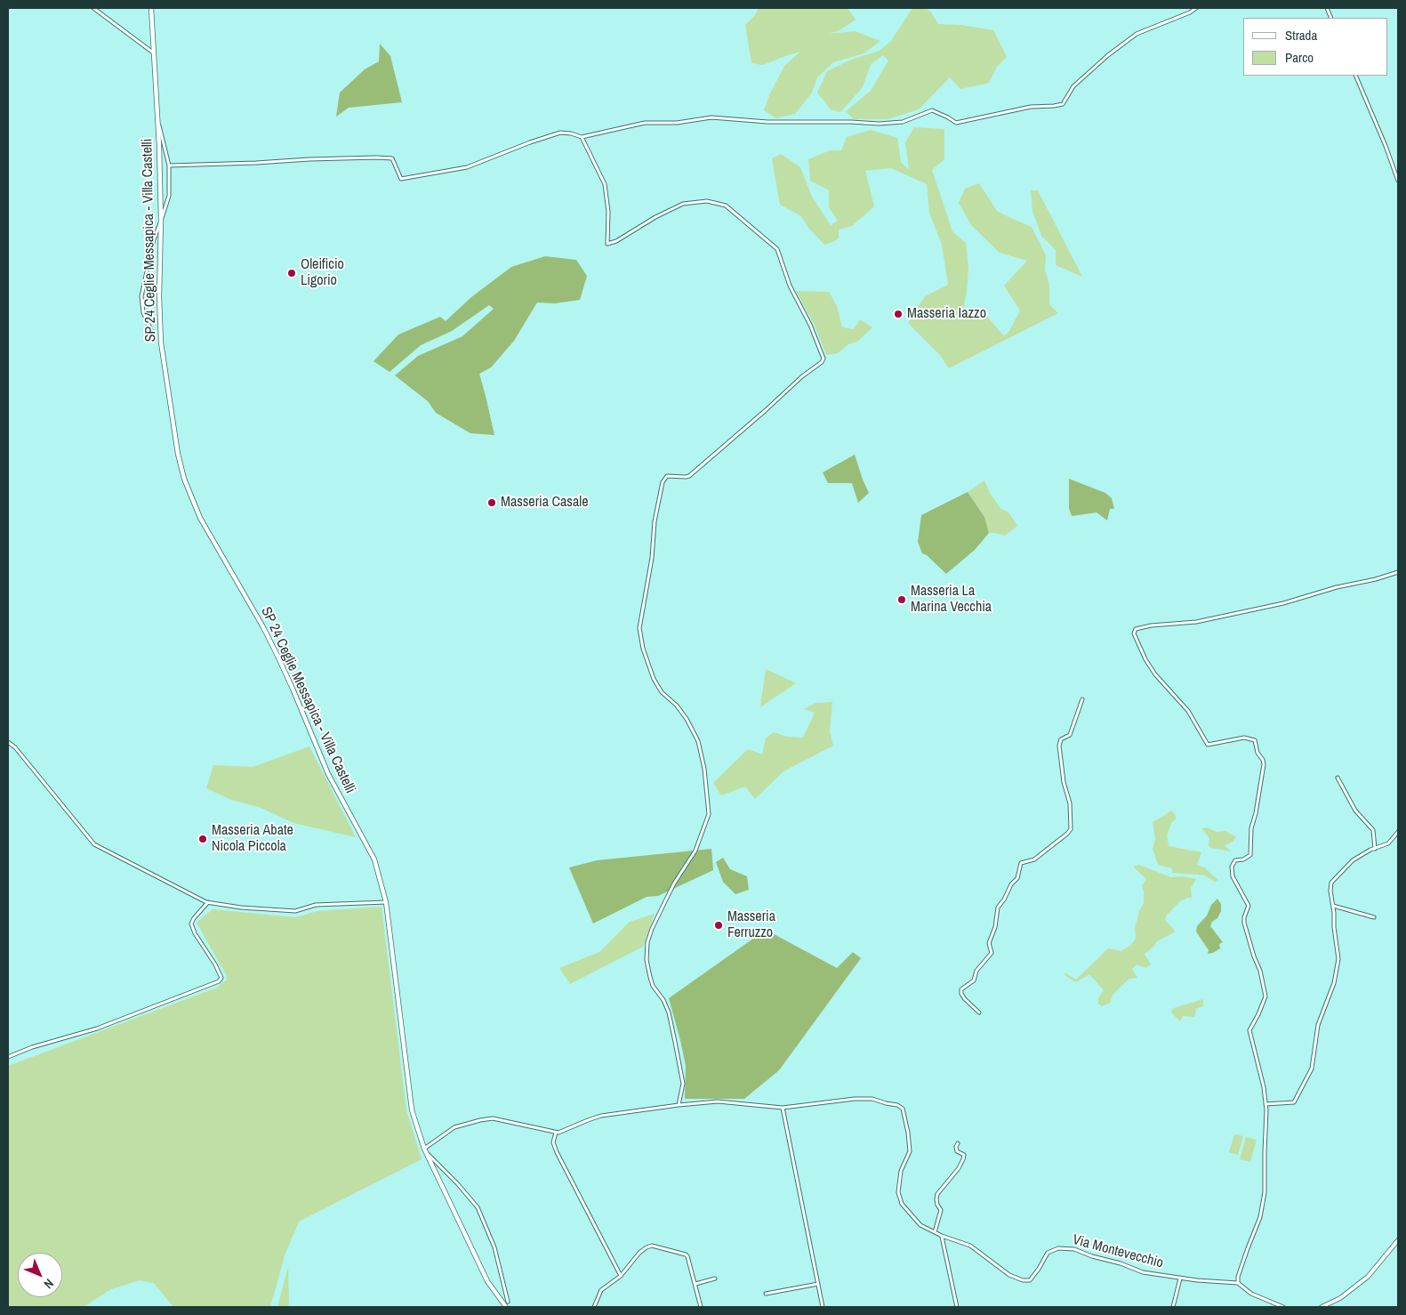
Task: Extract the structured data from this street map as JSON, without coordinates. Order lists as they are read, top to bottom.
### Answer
{
  "streets": {
    "main road": ["SP 24 Ceglie Messapica - Villa Castelli"],
    "street": ["Via Montevecchio"]
  },
  "places": [
    "Oleificio Ligorio",
    "Masseria Iazzo",
    "Masseria Casale",
    "Masseria La Marina Vecchia",
    "Masseria Abate Nicola Piccola",
    "Masseria Ferruzzo"
  ],
  "legend": ["Strada", "Parco"],
  "north": "bottom right"
}
